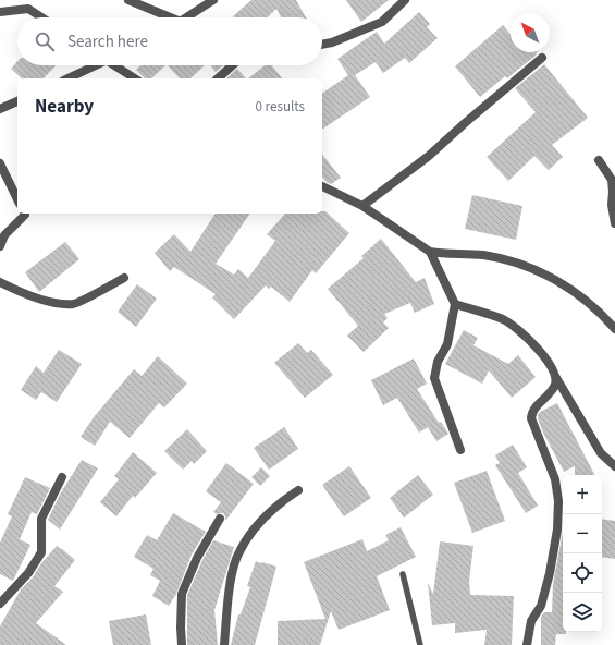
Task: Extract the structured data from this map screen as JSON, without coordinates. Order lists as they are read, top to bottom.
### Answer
{
  "north": "top left",
  "page": {
    "search": "Search here",
    "heading": ["Nearby", "0 results"],
    "map_buttons": ["+", "−"]
  }
}
